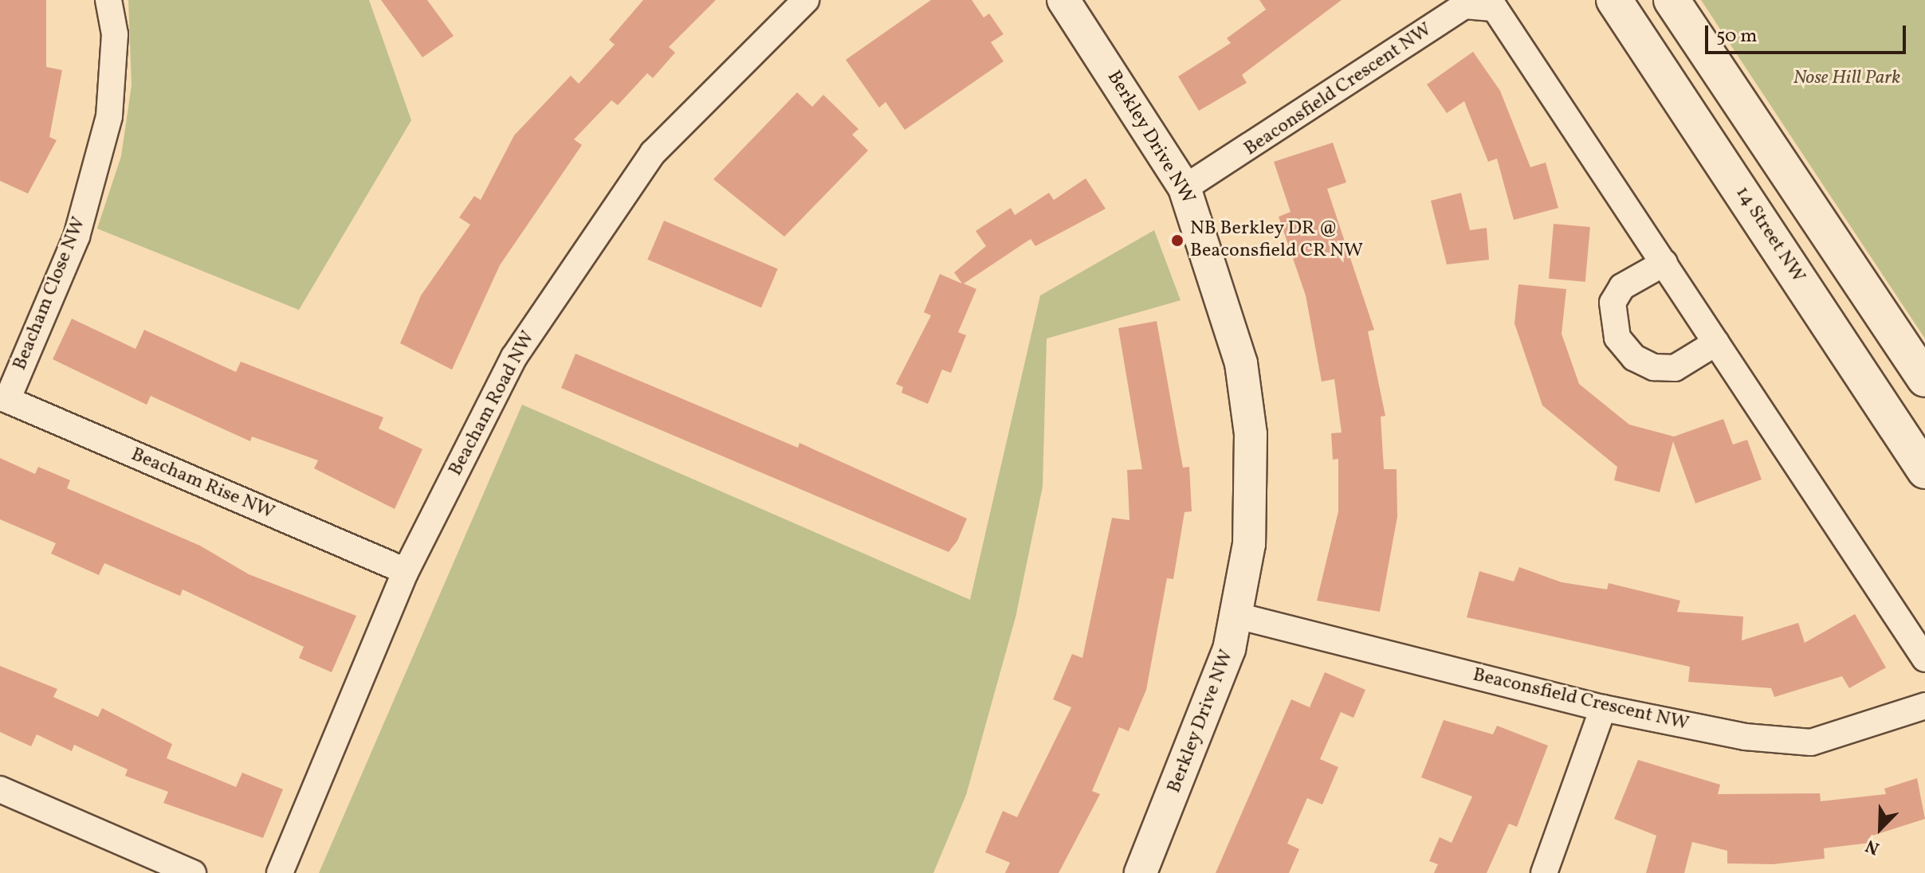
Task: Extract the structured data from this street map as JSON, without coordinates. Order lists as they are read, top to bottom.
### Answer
{
  "streets": {
    "main road": ["14 Street NW"],
    "street": [
      "Beaconsfield Crescent NW",
      "Berkley Drive NW",
      "Beacham Close NW",
      "Beacham Road NW",
      "Beacham Rise NW"
    ]
  },
  "crossings": [
    ["Beaconsfield Crescent NW", "Berkley Drive NW"],
    ["Beacham Close NW", "Beacham Rise NW"],
    ["Beacham Road NW", "Beacham Rise NW"]
  ],
  "parks": ["Nose Hill Park"],
  "places": ["NB Berkley DR @ Beaconsfield CR NW"],
  "scale_bar": "50 m",
  "north": "bottom left"
}
